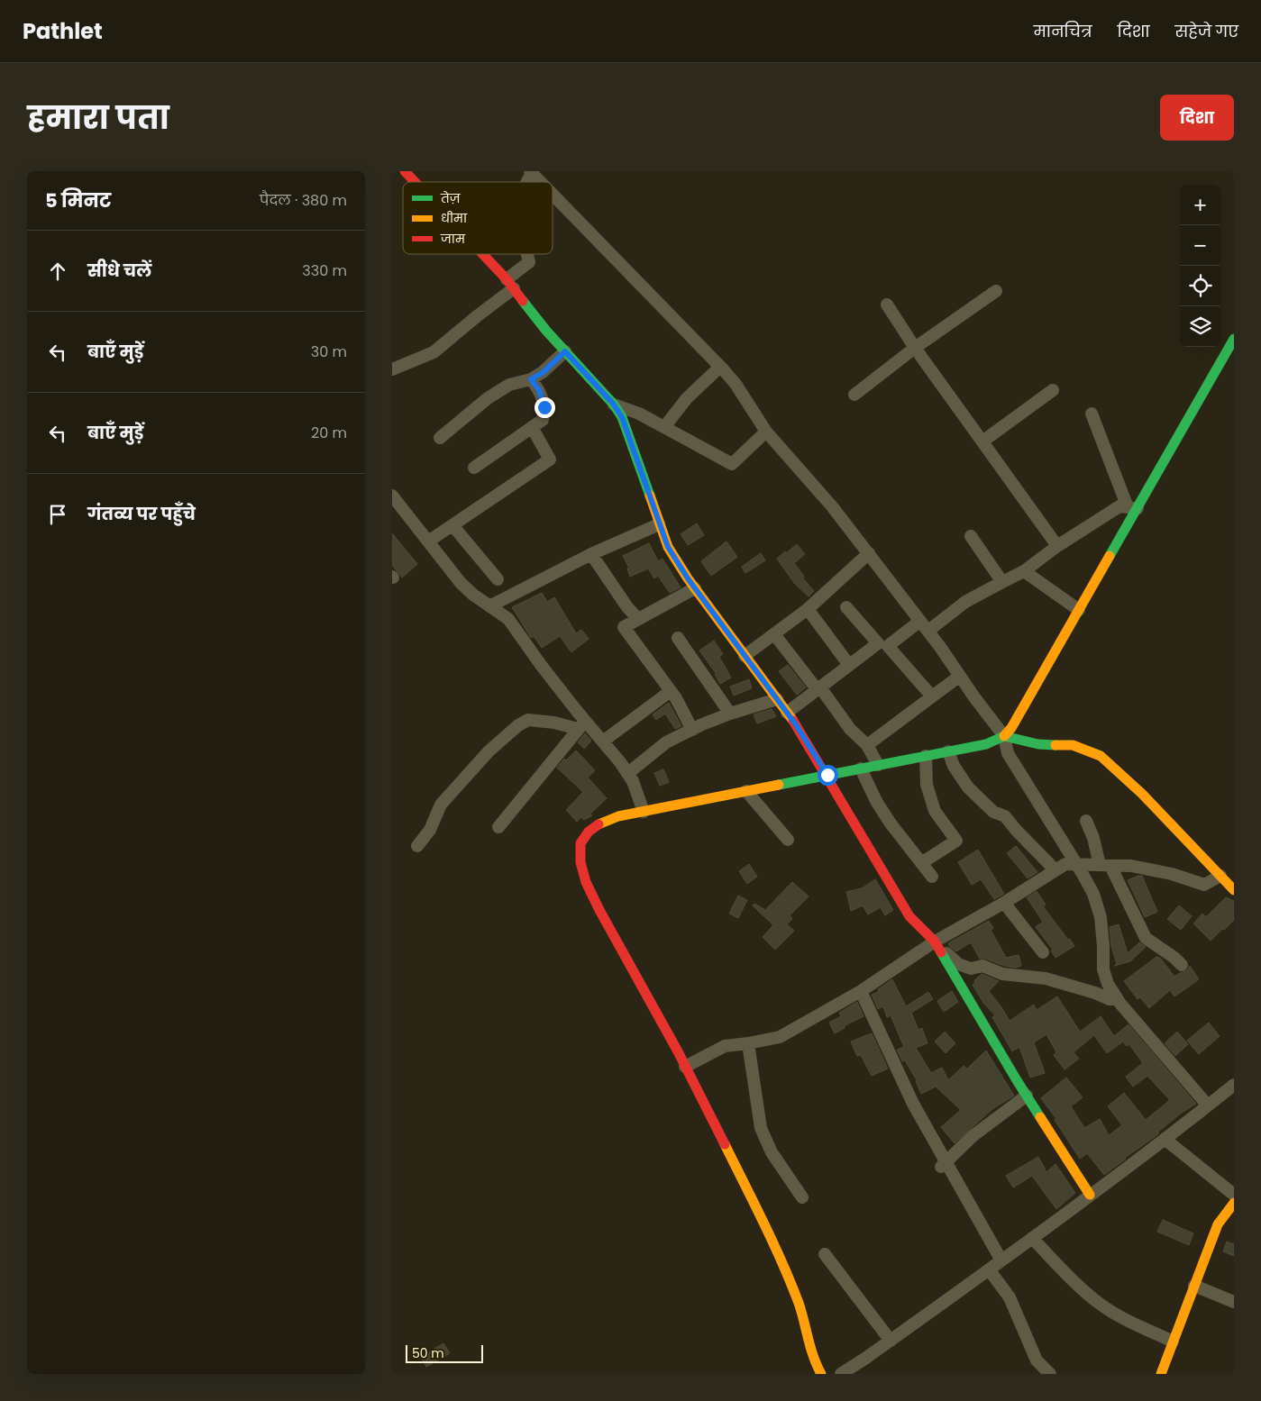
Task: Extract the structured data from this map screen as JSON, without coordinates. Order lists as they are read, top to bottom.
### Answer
{
  "legend": ["तेज़", "धीमा", "जाम"],
  "scale_bar": "50 m",
  "page": {
    "header": "Pathlet",
    "nav": ["मानचित्र", "दिशा", "सहेजे गए"],
    "title": "हमारा पता",
    "buttons": "दिशा",
    "heading": ["5 मिनट", "पैदल · 380 m"],
    "map_buttons": ["+", "−"],
    "list": [
      ["सीधे चलें", "330 m"],
      ["बाएँ मुड़ें", "30 m"],
      ["बाएँ मुड़ें", "20 m"],
      "गंतव्य पर पहुँचे"
    ],
    "scale": "50 m"
  }
}
